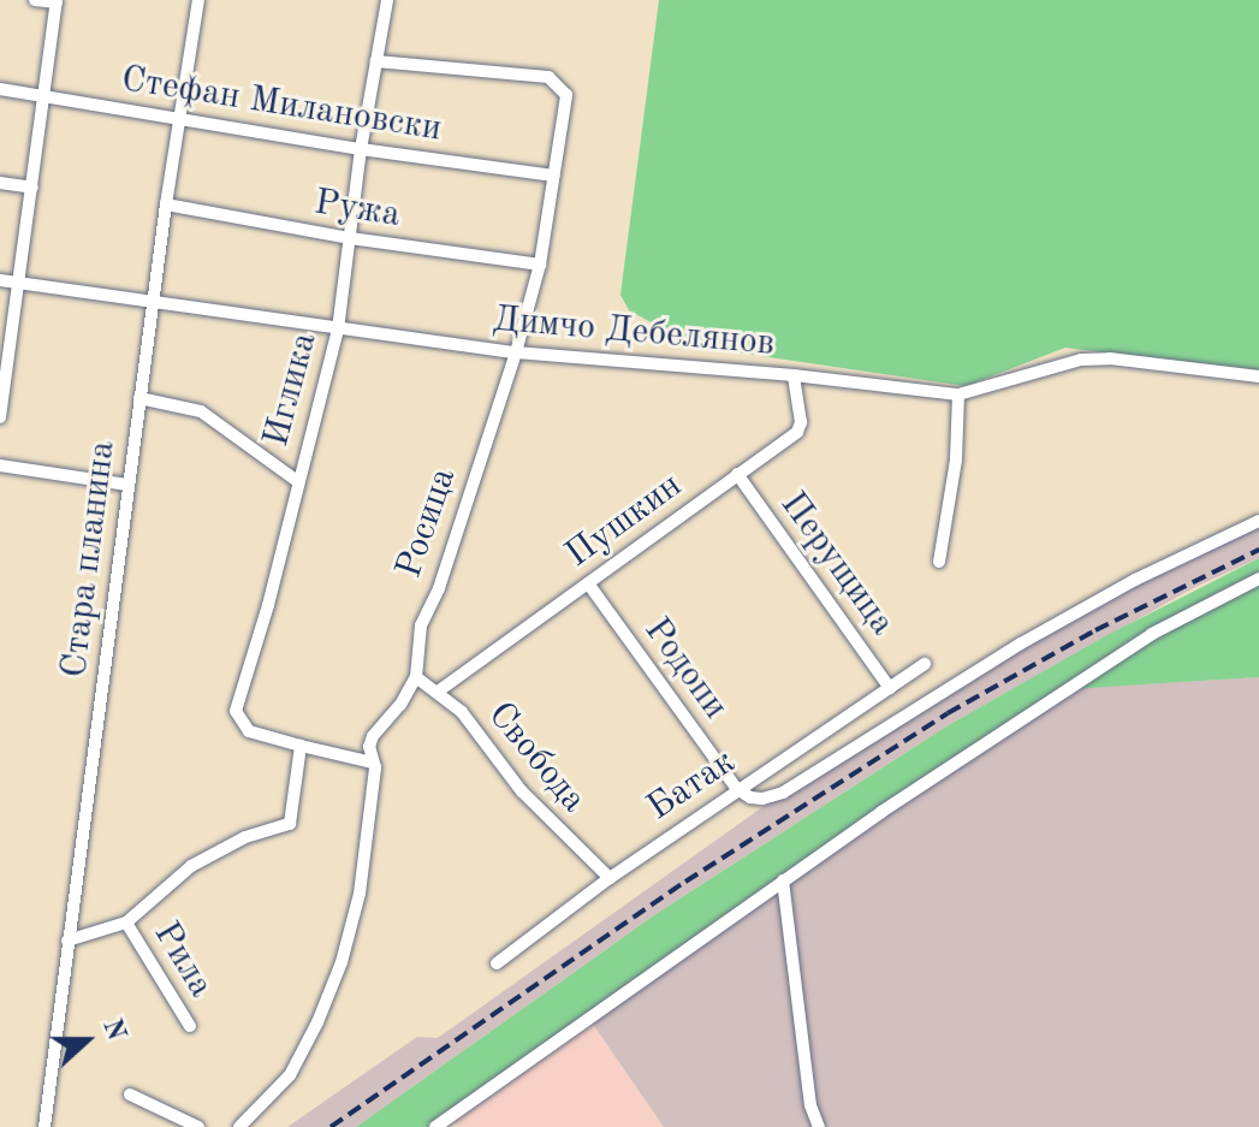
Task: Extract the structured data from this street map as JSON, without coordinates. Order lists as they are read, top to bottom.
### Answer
{
  "streets": {
    "street": [
      "Стефан Милановски",
      "Ружа",
      "Димчо Дебелянов",
      "Иглика",
      "Пушкин",
      "Росица",
      "Стара планина",
      "Перущица",
      "Родопи",
      "Свобода",
      "Батак",
      "Рила"
    ]
  },
  "crossings": [
    ["Стефан Милановски", "Иглика"],
    ["Стефан Милановски", "Росица"],
    ["Стефан Милановски", "Стара планина"],
    ["Ружа", "Иглика"],
    ["Ружа", "Росица"],
    ["Ружа", "Стара планина"],
    ["Димчо Дебелянов", "Иглика"],
    ["Димчо Дебелянов", "Пушкин"],
    ["Димчо Дебелянов", "Росица"],
    ["Димчо Дебелянов", "Стара планина"],
    ["Иглика", "Росица"],
    ["Пушкин", "Перущица"],
    ["Пушкин", "Родопи"],
    ["Пушкин", "Свобода"],
    ["Росица", "Свобода"],
    ["Перущица", "Батак"],
    ["Родопи", "Батак"],
    ["Свобода", "Батак"]
  ],
  "north": "right"
}
